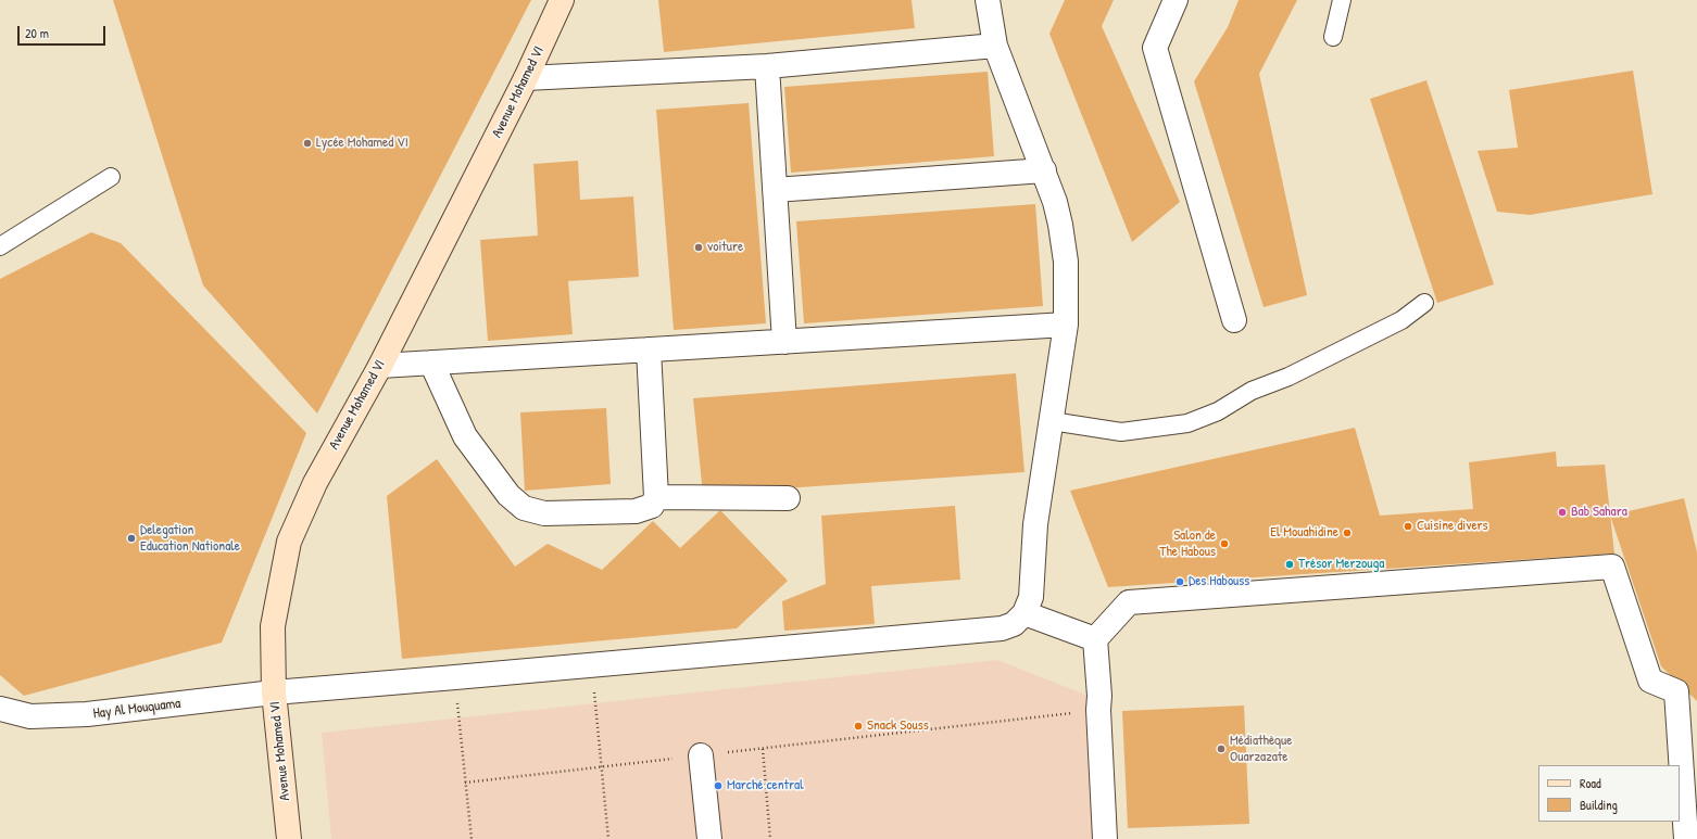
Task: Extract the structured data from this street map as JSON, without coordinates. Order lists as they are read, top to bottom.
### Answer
{
  "streets": {
    "main road": ["Avenue Mohamed VI"],
    "street": ["Hay Al Mouquama"]
  },
  "crossings": [
    ["Avenue Mohamed VI", "Hay Al Mouquama"]
  ],
  "places": [
    "Lycée Mohamed VI",
    "voiture",
    "Bab Sahara",
    "Cuisine divers",
    "El Mouahidine",
    "Delegation Education Nationale",
    "Salon de The Habous",
    "Trésor Merzouga",
    "Des Habouss",
    "Snack Souss",
    "Médiathèque Ouarzazate",
    "Marché central"
  ],
  "legend": ["Road", "Building"],
  "scale_bar": "20 m"
}
